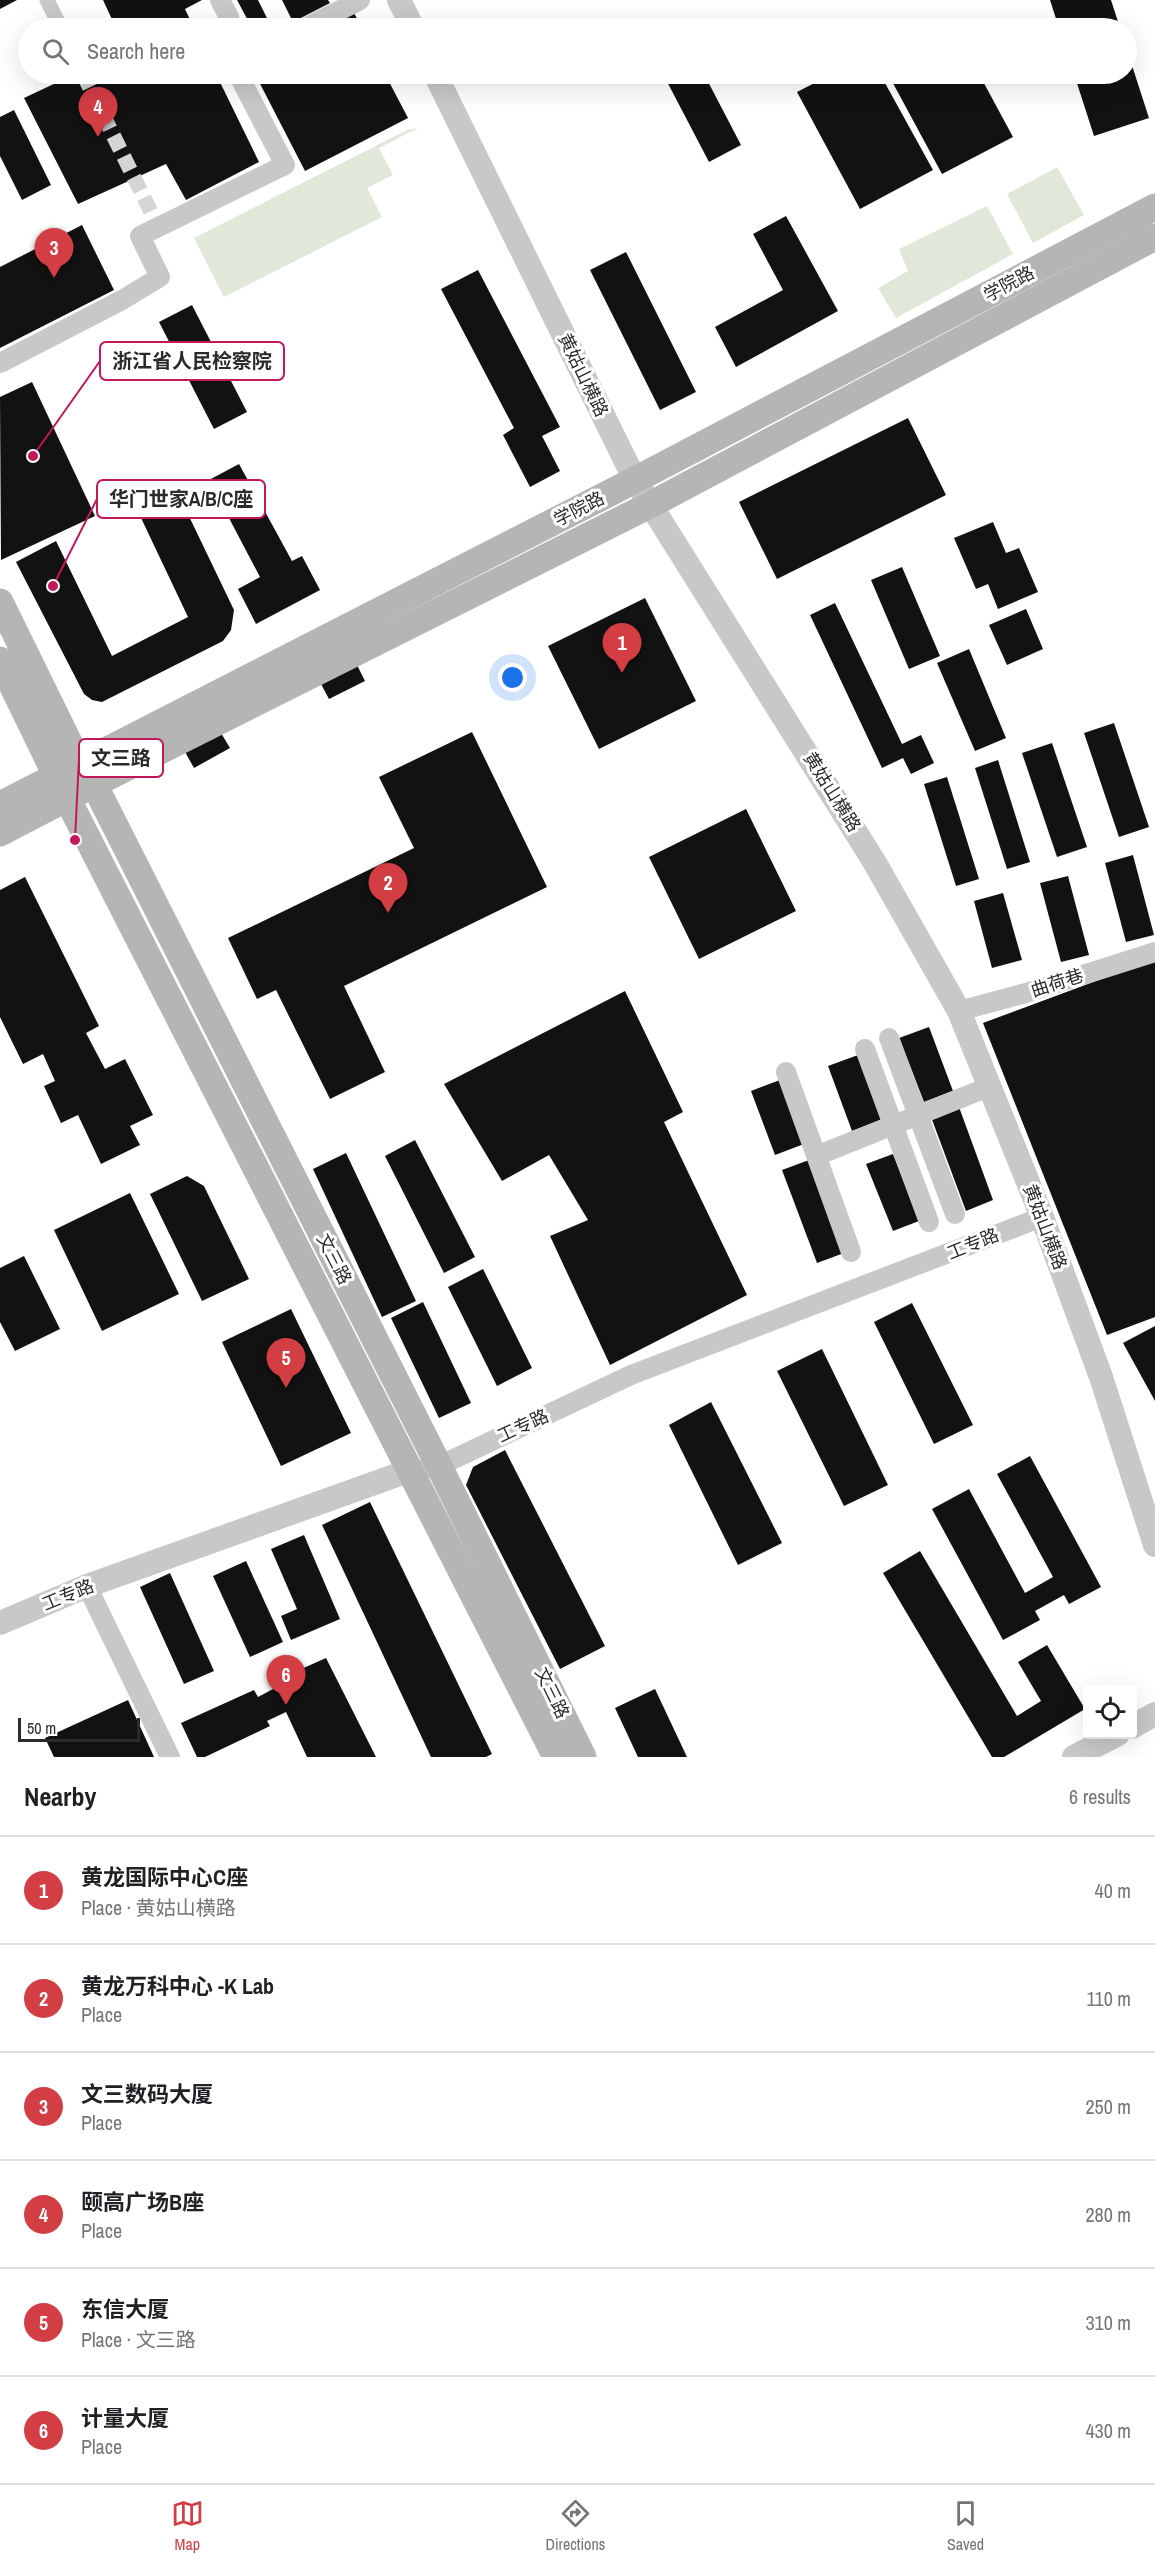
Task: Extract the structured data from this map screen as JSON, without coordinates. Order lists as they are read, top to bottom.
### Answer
{
  "streets": {
    "main road": ["学院路", "文三路"],
    "street": ["黄姑山横路", "曲荷巷", "工专路"]
  },
  "crossings": [
    ["学院路", "黄姑山横路"],
    ["学院路", "文三路"],
    ["黄姑山横路", "曲荷巷"],
    ["黄姑山横路", "工专路"],
    ["工专路", "文三路"]
  ],
  "places": ["浙江省人民检察院", "华门世家A/B/C座", "文三路"],
  "scale_bar": "50 m",
  "page": {
    "search": "Search here",
    "pins": [
      "4",
      "3",
      "1",
      "2",
      "5",
      "6"
    ],
    "scale": "50 m",
    "heading": ["Nearby", "6 results"],
    "list": [
      {
        "mark": "1",
        "name": "黄龙国际中心C座",
        "note": "Place · 黄姑山横路",
        "value": "40 m"
      },
      {
        "mark": "2",
        "name": "黄龙万科中心 -K Lab",
        "note": "Place",
        "value": "110 m"
      },
      {
        "mark": "3",
        "name": "文三数码大厦",
        "note": "Place",
        "value": "250 m"
      },
      {
        "mark": "4",
        "name": "颐高广场B座",
        "note": "Place",
        "value": "280 m"
      },
      {
        "mark": "5",
        "name": "东信大厦",
        "note": "Place · 文三路",
        "value": "310 m"
      },
      {
        "mark": "6",
        "name": "计量大厦",
        "note": "Place",
        "value": "430 m"
      }
    ],
    "nav": ["Map", "Directions", "Saved"]
  }
}
